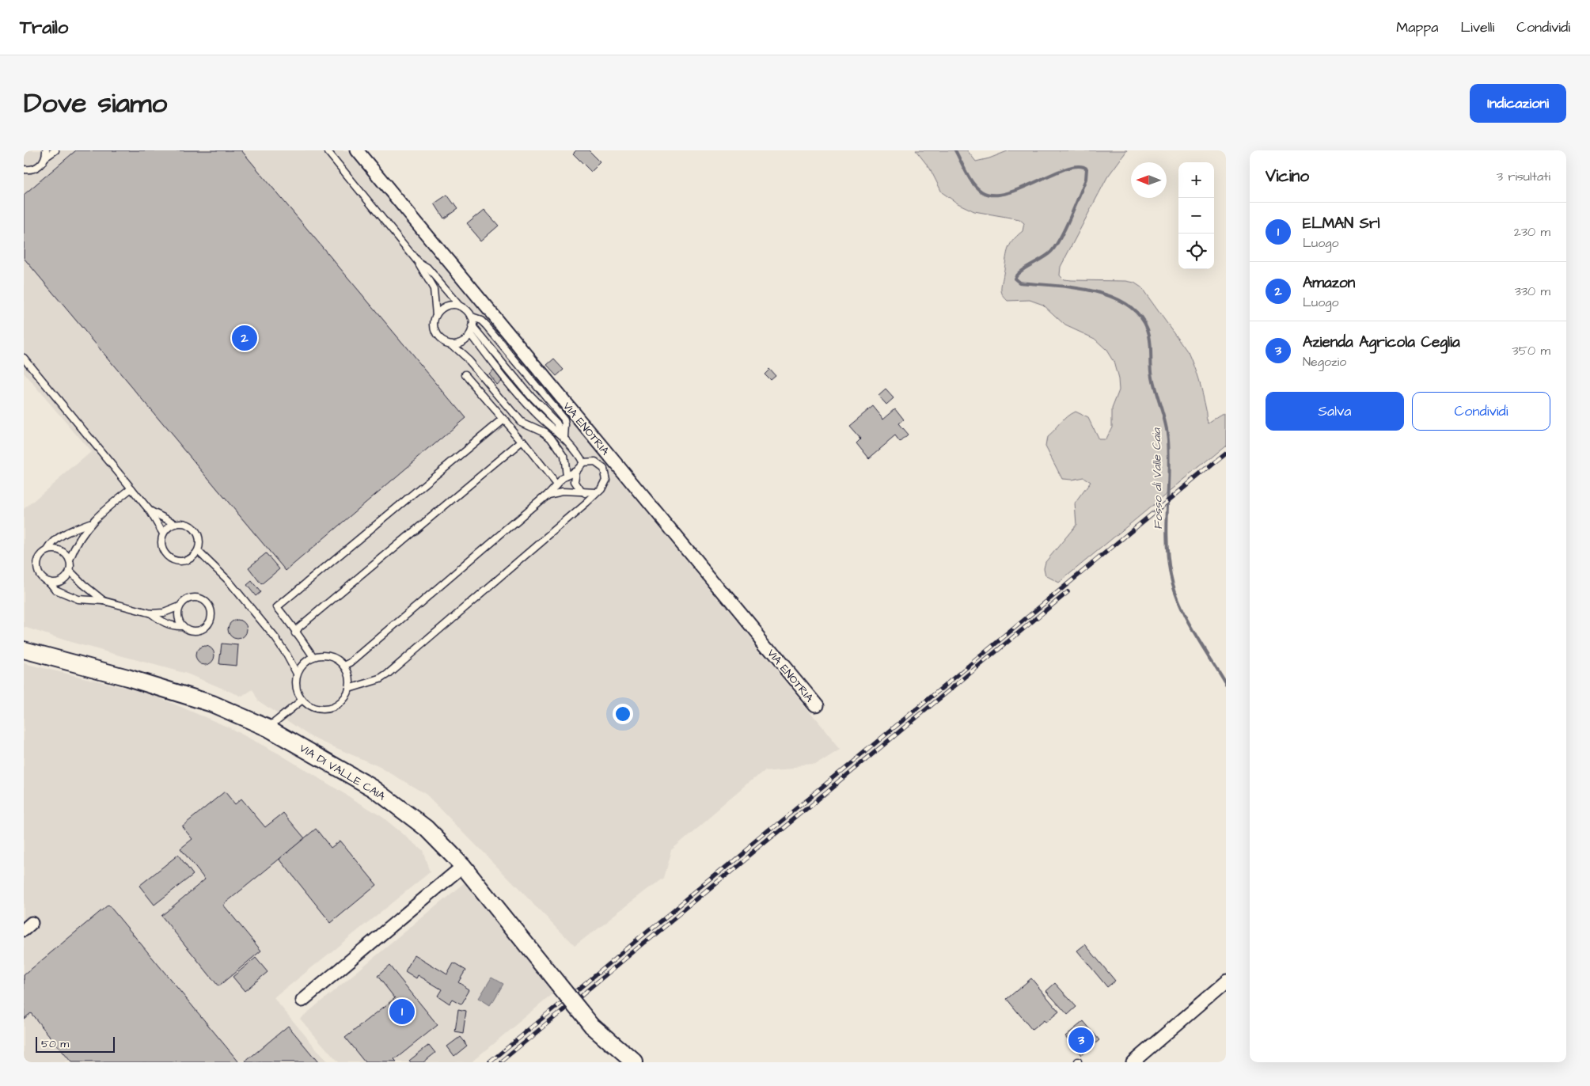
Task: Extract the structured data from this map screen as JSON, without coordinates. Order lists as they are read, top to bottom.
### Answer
{
  "streets": {
    "street": ["VIA ENOTRIA", "VIA DI VALLE CAIA"]
  },
  "water": ["Fosso di Valle Caia"],
  "scale_bar": "50 m",
  "north": "left",
  "page": {
    "header": "Trailo",
    "nav": ["Mappa", "Livelli", "Condividi"],
    "title": "Dove siamo",
    "buttons": [
      "Indicazioni",
      ["Salva", "Condividi"]
    ],
    "heading": ["Vicino", "3 risultati"],
    "map_buttons": ["+", "−"],
    "list": [
      {
        "mark": "1",
        "name": "ELMAN Srl",
        "note": "Luogo",
        "value": "230 m"
      },
      {
        "mark": "2",
        "name": "Amazon",
        "note": "Luogo",
        "value": "330 m"
      },
      {
        "mark": "3",
        "name": "Azienda Agricola Ceglia",
        "note": "Negozio",
        "value": "350 m"
      }
    ],
    "pins": ["2", "1", "3"],
    "scale": "50 m"
  }
}
